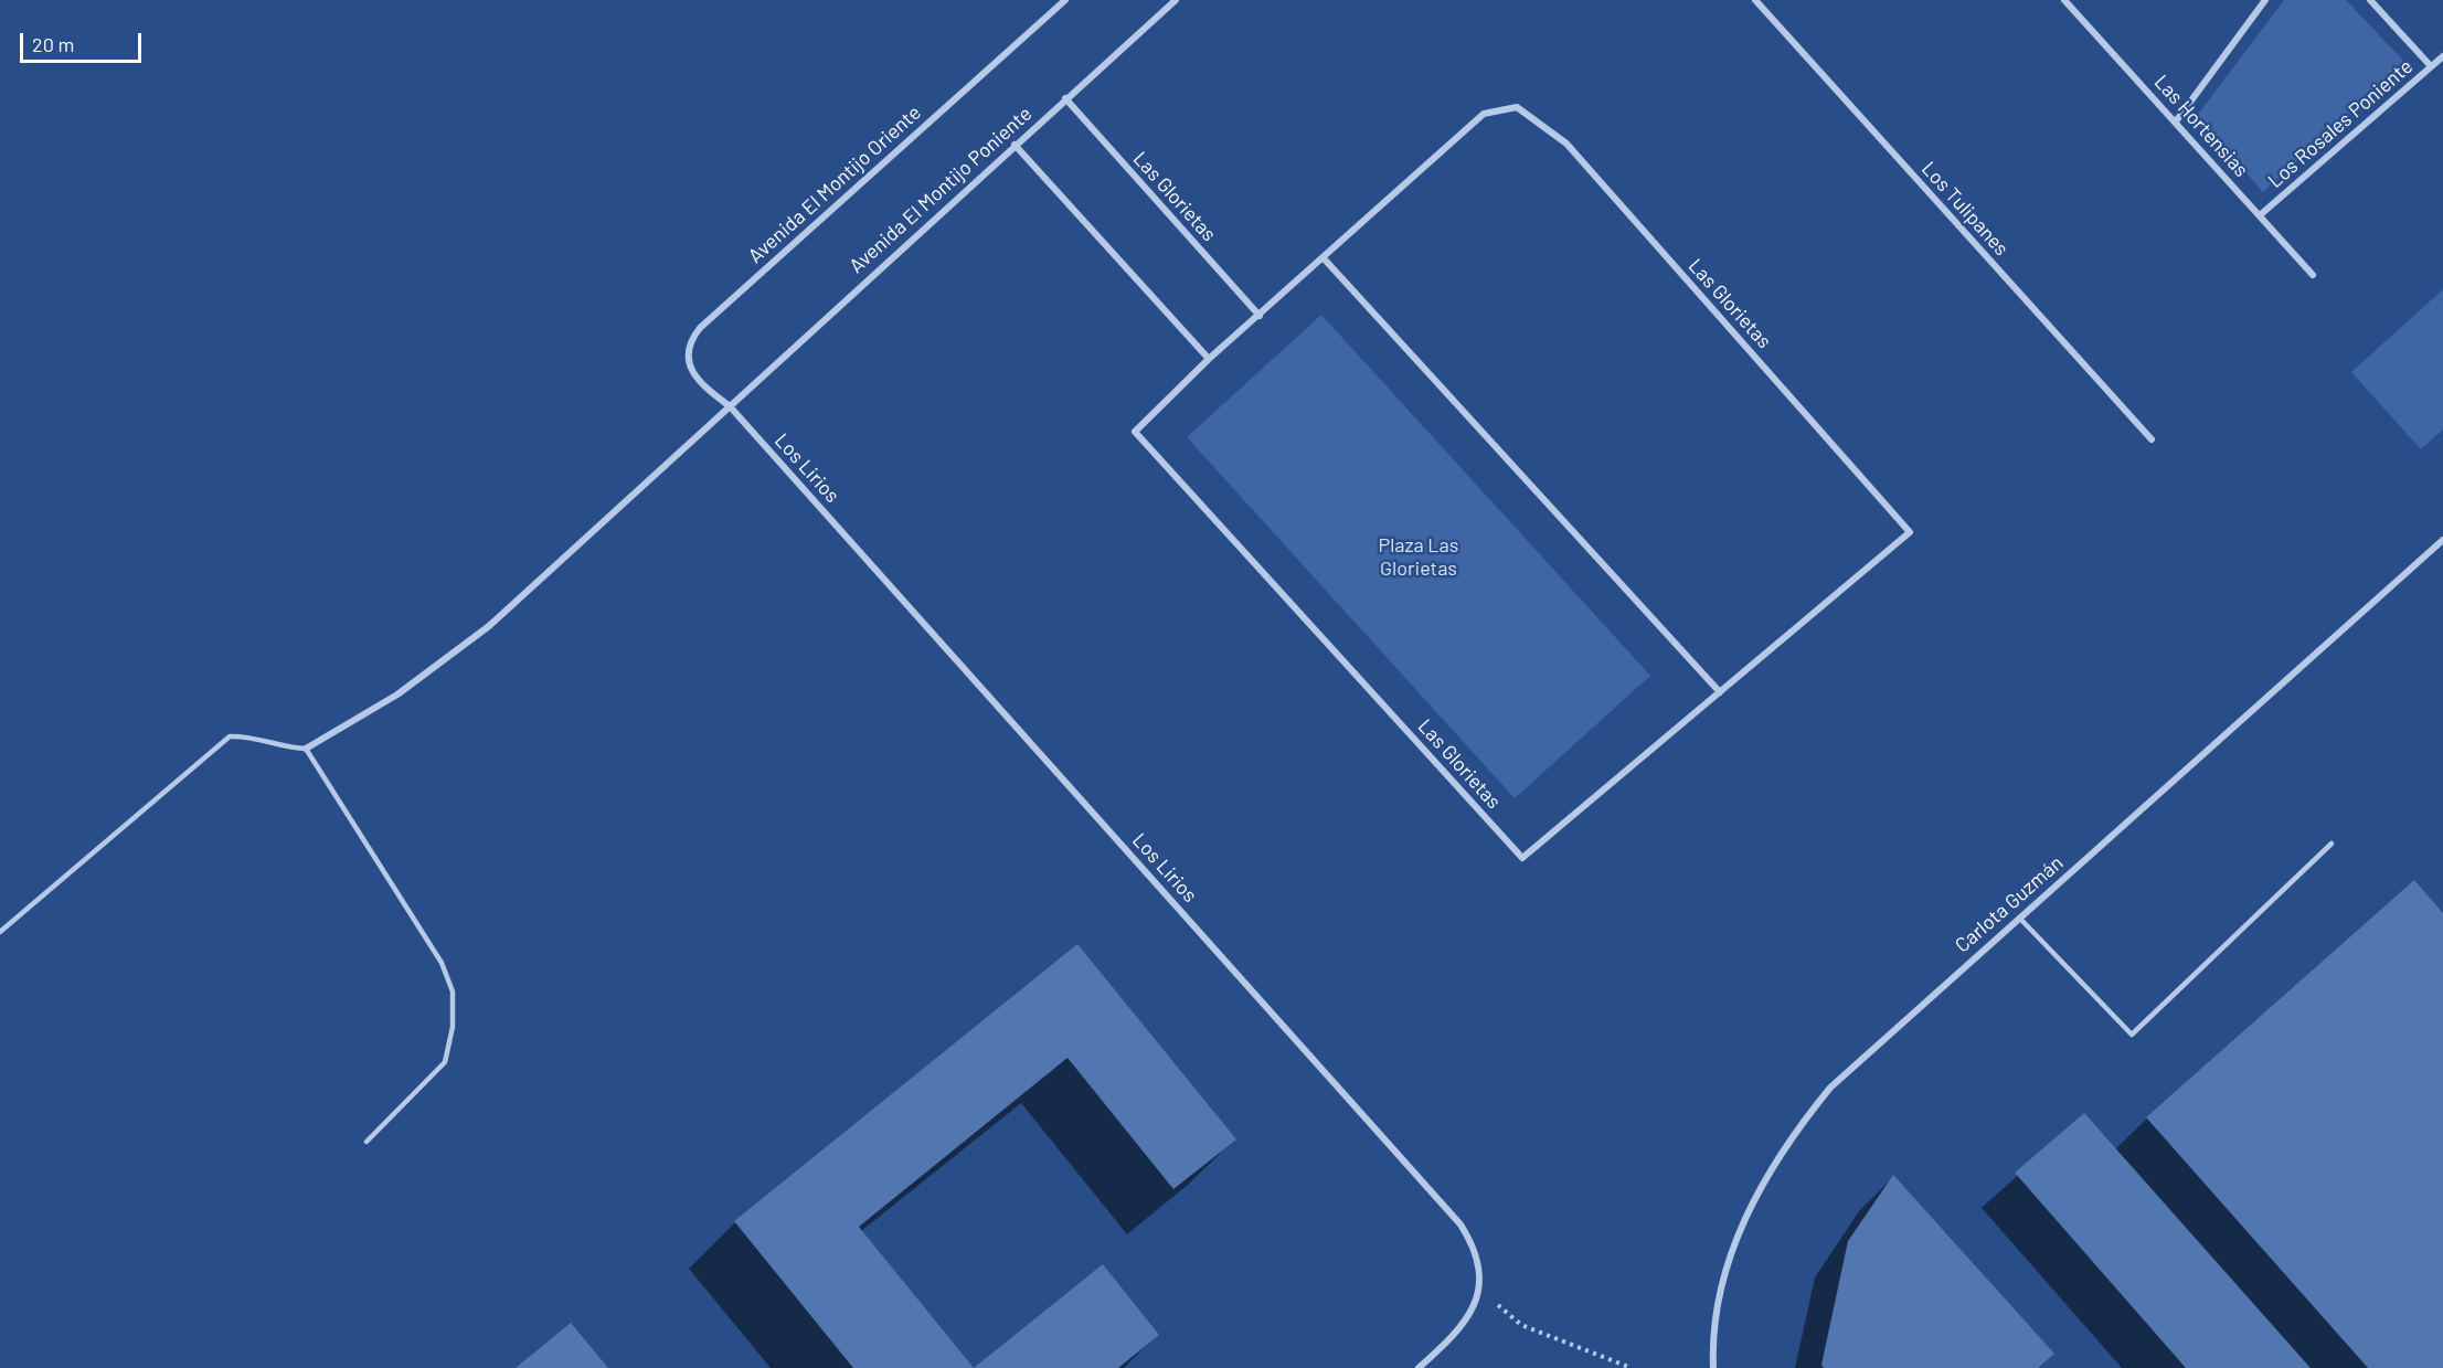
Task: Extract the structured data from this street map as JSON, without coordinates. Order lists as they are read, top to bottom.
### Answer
{
  "streets": {
    "street": [
      "Los Rosales Poniente",
      "Las Hortensias",
      "Avenida El Montijo Oriente",
      "Avenida El Montijo Poniente",
      "Las Glorietas",
      "Los Tulipanes",
      "Los Lirios",
      "Carlota Guzmán"
    ]
  },
  "crossings": [
    ["Los Rosales Poniente", "Las Hortensias"],
    ["Avenida El Montijo Oriente", "Avenida El Montijo Poniente"],
    ["Avenida El Montijo Oriente", "Los Lirios"],
    ["Avenida El Montijo Poniente", "Las Glorietas"],
    ["Avenida El Montijo Poniente", "Los Lirios"]
  ],
  "parks": ["Plaza Las Glorietas"],
  "scale_bar": "20 m"
}
